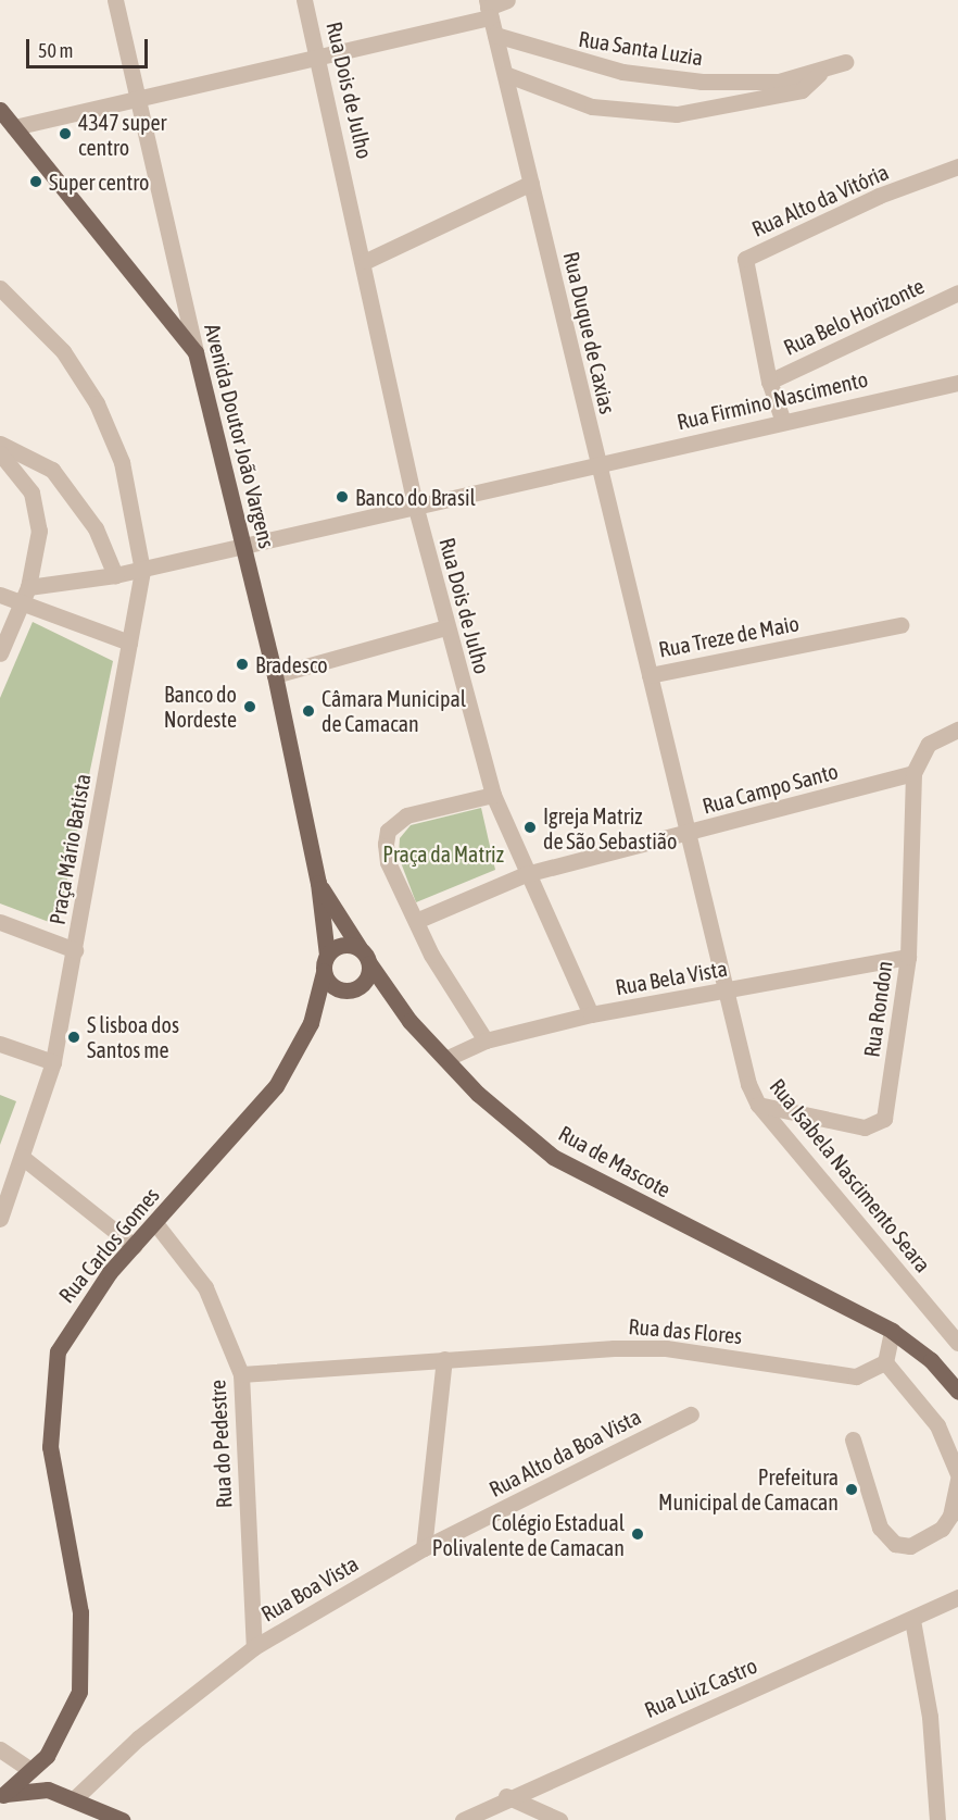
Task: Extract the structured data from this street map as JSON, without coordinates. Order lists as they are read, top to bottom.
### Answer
{
  "streets": {
    "main road": ["Avenida Doutor João Vargens", "Rua de Mascote", "Rua Carlos Gomes"],
    "street": [
      "Rua Santa Luzia",
      "Rua Dois de Julho",
      "Rua Alto da Vitória",
      "Rua Belo Horizonte",
      "Rua Duque de Caxias",
      "Rua Firmino Nascimento",
      "Rua Treze de Maio",
      "Rua Campo Santo",
      "Praça Mário Batista",
      "Rua Bela Vista",
      "Rua Rondon",
      "Rua Isabela Nascimento Seara",
      "Rua das Flores",
      "Rua do Pedestre",
      "Rua Alto da Boa Vista",
      "Rua Boa Vista",
      "Rua Luiz Castro"
    ]
  },
  "crossings": [
    ["Rua Santa Luzia", "Rua Duque de Caxias"],
    ["Rua Dois de Julho", "Rua Firmino Nascimento"],
    ["Rua Dois de Julho", "Rua Campo Santo"],
    ["Rua Dois de Julho", "Rua Bela Vista"],
    ["Rua Alto da Vitória", "Rua Belo Horizonte"],
    ["Rua Alto da Vitória", "Rua Firmino Nascimento"],
    ["Rua Duque de Caxias", "Rua Firmino Nascimento"],
    ["Rua Duque de Caxias", "Rua Treze de Maio"],
    ["Rua Firmino Nascimento", "Avenida Doutor João Vargens"],
    ["Rua Firmino Nascimento", "Praça Mário Batista"],
    ["Avenida Doutor João Vargens", "Rua de Mascote"],
    ["Avenida Doutor João Vargens", "Rua Carlos Gomes"],
    ["Rua Treze de Maio", "Rua Campo Santo"],
    ["Rua Treze de Maio", "Rua Isabela Nascimento Seara"],
    ["Rua Campo Santo", "Rua Rondon"],
    ["Rua Campo Santo", "Rua Isabela Nascimento Seara"],
    ["Rua Bela Vista", "Rua Rondon"],
    ["Rua Bela Vista", "Rua de Mascote"],
    ["Rua Bela Vista", "Rua Isabela Nascimento Seara"],
    ["Rua Rondon", "Rua Isabela Nascimento Seara"],
    ["Rua de Mascote", "Rua Carlos Gomes"],
    ["Rua Carlos Gomes", "Rua do Pedestre"],
    ["Rua das Flores", "Rua do Pedestre"],
    ["Rua do Pedestre", "Rua Boa Vista"],
    ["Rua Alto da Boa Vista", "Rua Boa Vista"]
  ],
  "parks": ["Praça da Matriz"],
  "places": [
    "4347 super centro",
    "Super centro",
    "Banco do Brasil",
    "Bradesco",
    "Banco do Nordeste",
    "Câmara Municipal de Camacan",
    "Igreja Matriz de São Sebastião",
    "S lisboa dos Santos me",
    "Prefeitura Municipal de Camacan",
    "Colégio Estadual Polivalente de Camacan"
  ],
  "scale_bar": "50 m"
}
